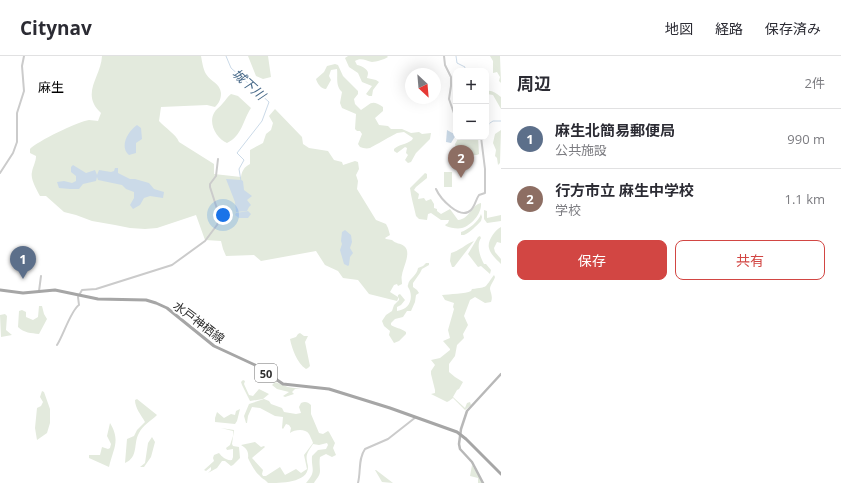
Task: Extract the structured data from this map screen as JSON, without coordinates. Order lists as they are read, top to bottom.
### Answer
{
  "streets": {
    "main road": ["水戸神栖線", "50"]
  },
  "districts": ["麻生"],
  "water": ["城下川"],
  "north": "bottom right",
  "page": {
    "header": "Citynav",
    "nav": ["地図", "経路", "保存済み"],
    "heading": ["周辺", "2件"],
    "map_buttons": ["+", "−"],
    "list": [
      {
        "mark": "1",
        "name": "麻生北簡易郵便局",
        "note": "公共施設",
        "value": "990 m"
      },
      {
        "mark": "2",
        "name": "行方市立 麻生中学校",
        "note": "学校",
        "value": "1.1 km"
      }
    ],
    "pins": ["2", "1"],
    "buttons": ["保存", "共有"]
  }
}
